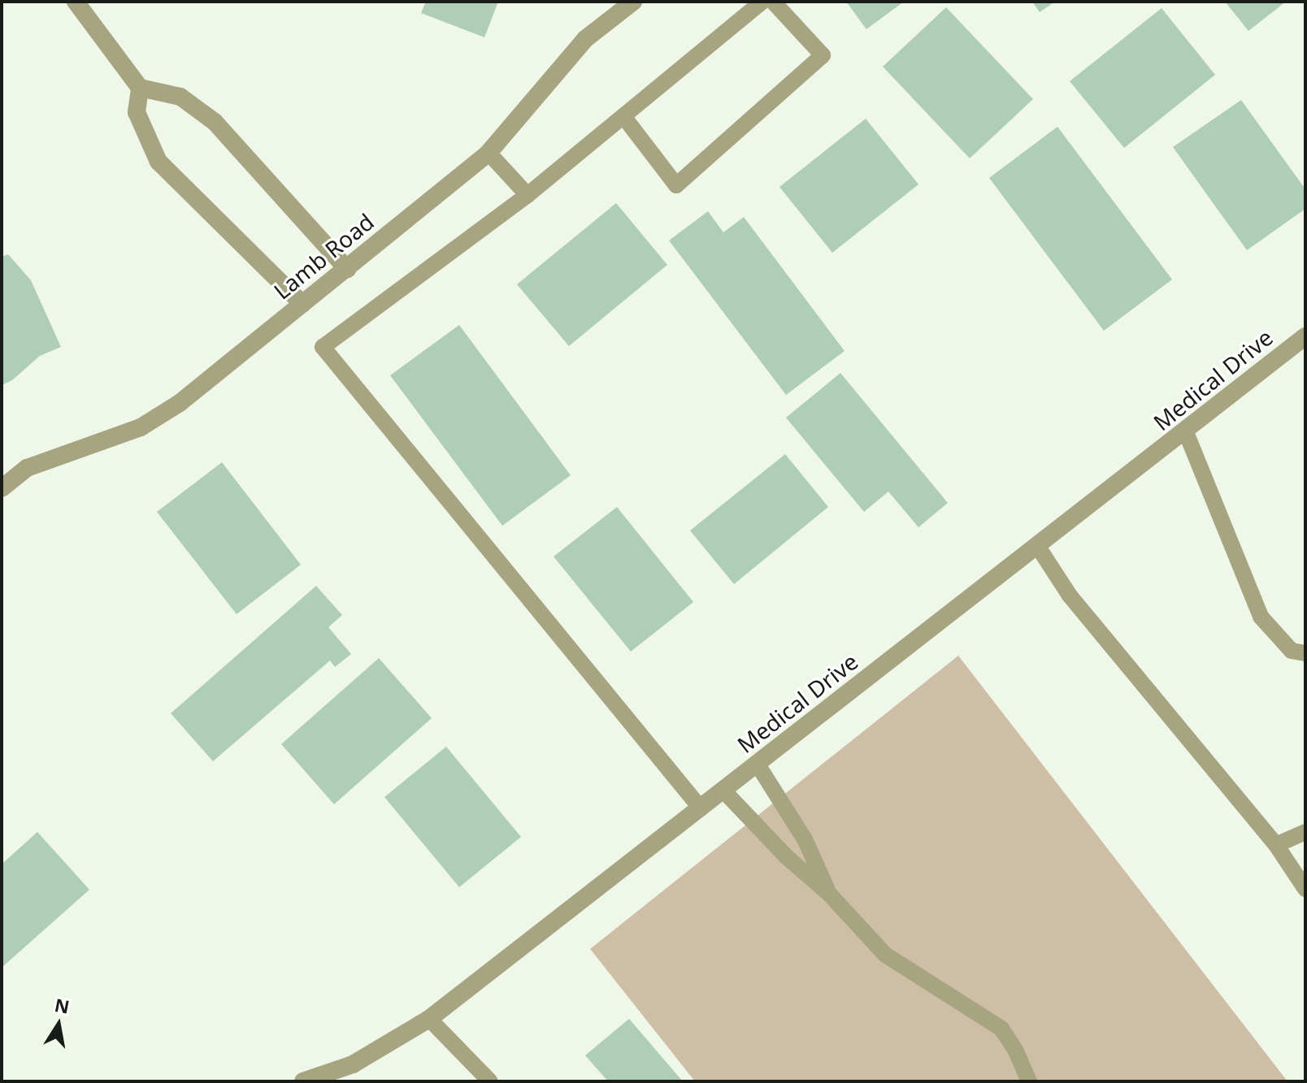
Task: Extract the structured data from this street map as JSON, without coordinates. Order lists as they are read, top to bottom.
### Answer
{
  "streets": {
    "street": ["Lamb Road", "Medical Drive"]
  },
  "north": "top"
}
